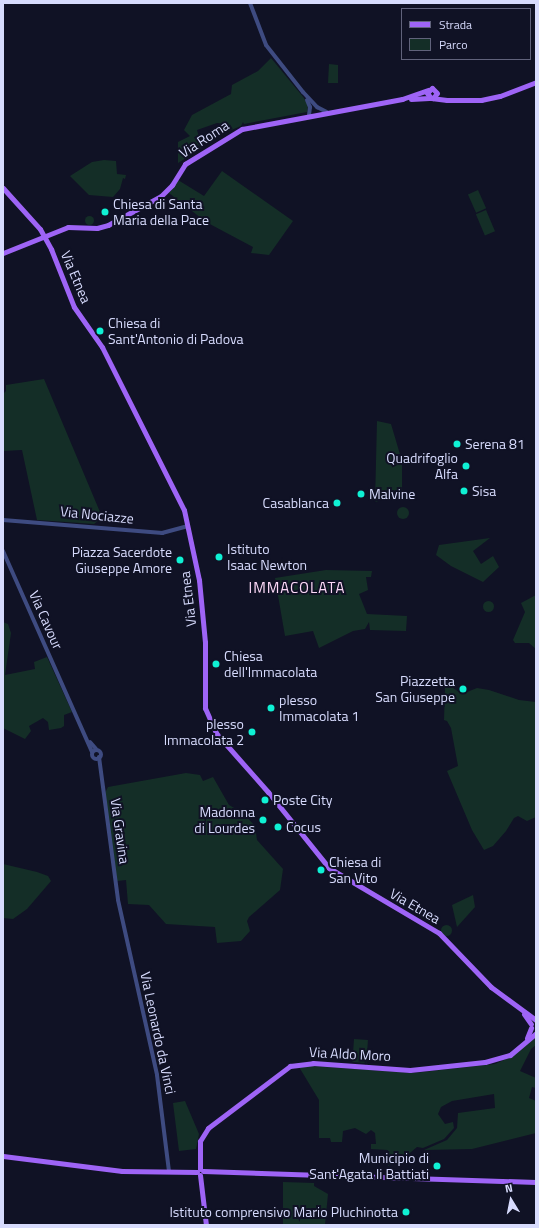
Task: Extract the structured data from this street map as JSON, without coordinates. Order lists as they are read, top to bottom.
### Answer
{
  "streets": {
    "main road": ["Via Roma", "Via Etnea", "Via Aldo Moro"],
    "street": [
      "Via Nociazze",
      "Via Cavour",
      "Via Gravina",
      "Via Leonardo da Vinci"
    ]
  },
  "crossings": [
    ["Via Roma", "Via Etnea"],
    ["Via Etnea", "Via Nociazze"],
    ["Via Gravina", "Via Leonardo da Vinci"]
  ],
  "districts": ["IMMACOLATA"],
  "places": [
    "Chiesa di Santa Maria della Pace",
    "Chiesa di Sant'Antonio di Padova",
    "Serena 81",
    "Quadrifoglio Alfa",
    "Sisa",
    "Malvine",
    "Casablanca",
    "Istituto Isaac Newton",
    "Piazza Sacerdote Giuseppe Amore",
    "Chiesa dell'Immacolata",
    "Piazzetta San Giuseppe",
    "plesso Immacolata 1",
    "plesso Immacolata 2",
    "Poste City",
    "Madonna di Lourdes",
    "Cocus",
    "Chiesa di San Vito",
    "Municipio di Sant'Agata li Battiati",
    "Istituto comprensivo Mario Pluchinotta"
  ],
  "legend": ["Strada", "Parco"],
  "north": "top"
}
